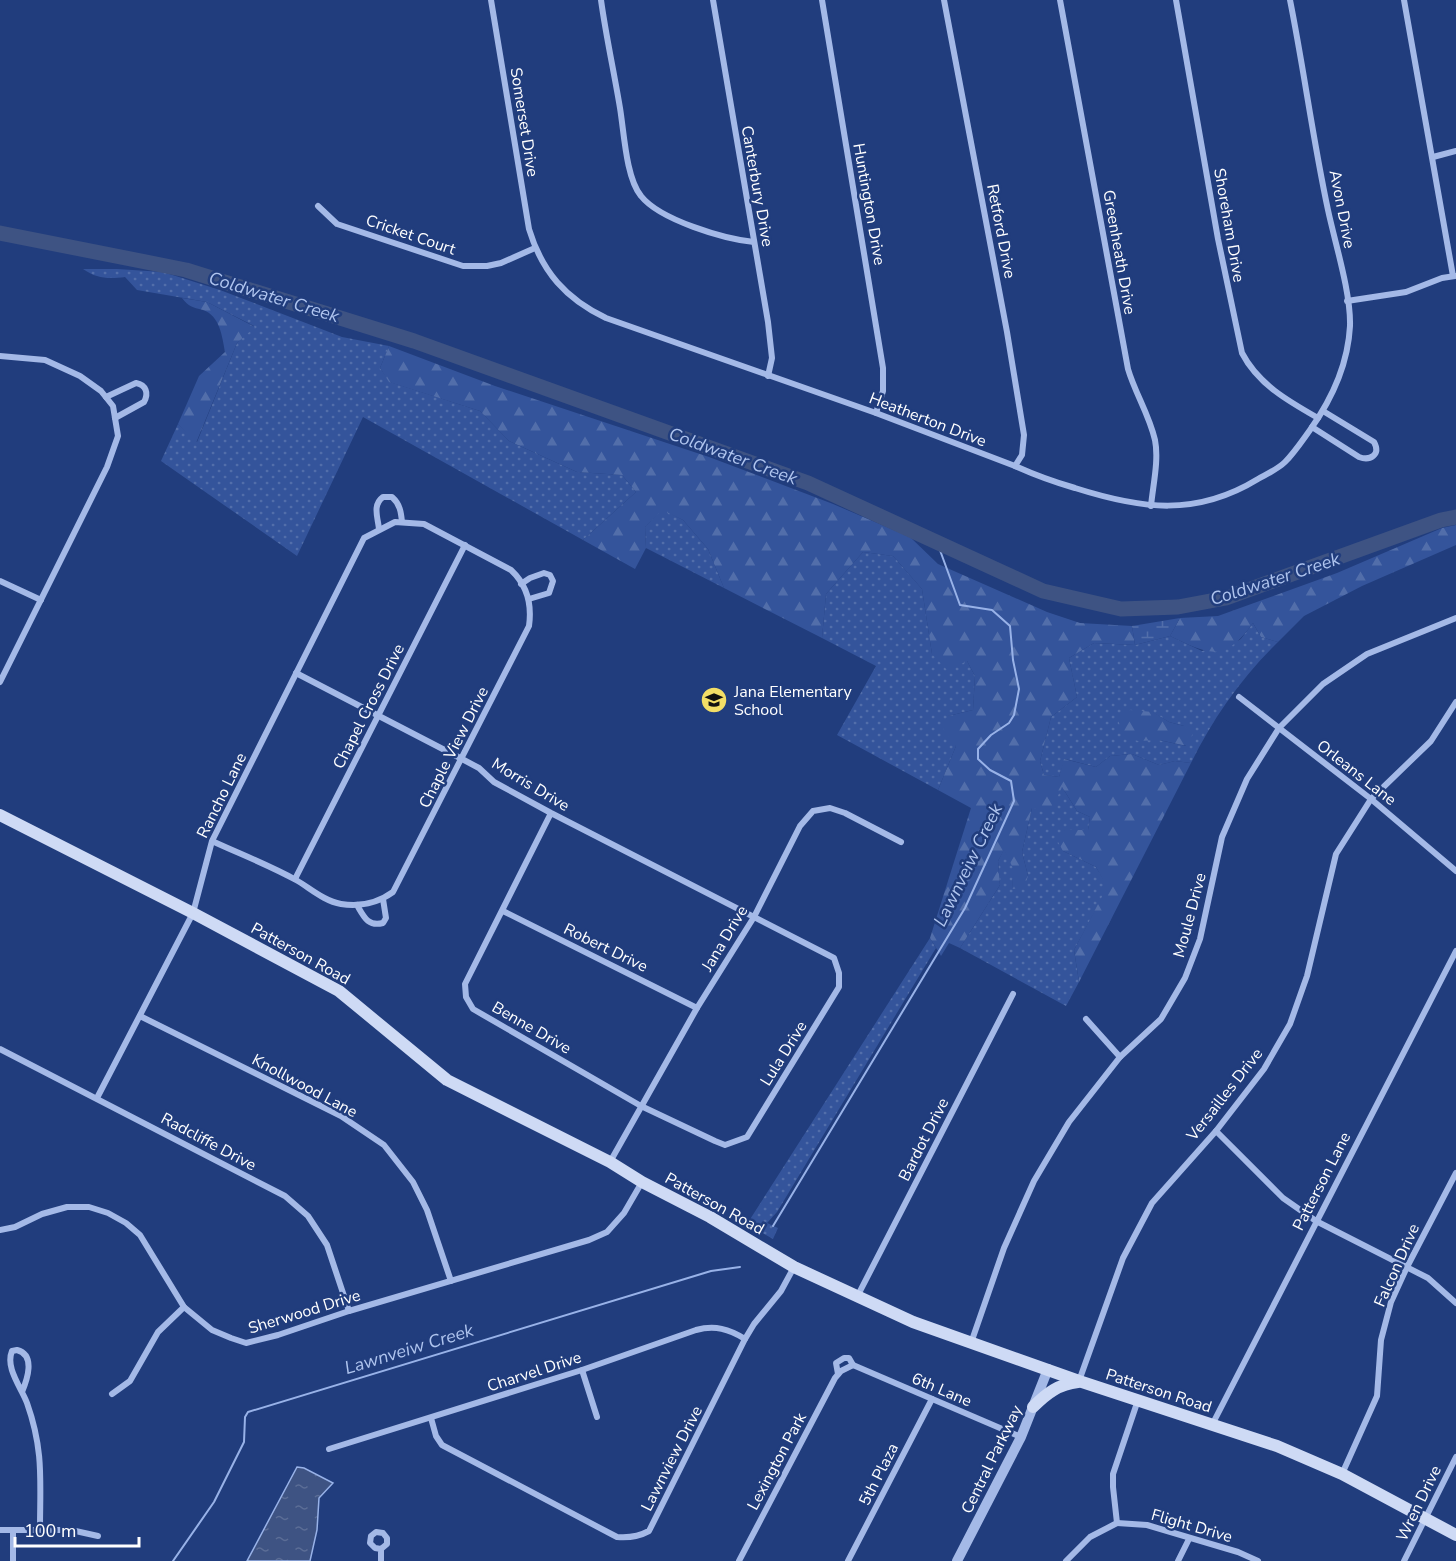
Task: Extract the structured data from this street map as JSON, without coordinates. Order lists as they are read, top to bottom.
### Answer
{
  "streets": {
    "main road": ["Patterson Road"],
    "street": [
      "Somerset Drive",
      "Canterbury Drive",
      "Huntington Drive",
      "Avon Drive",
      "Shoreham Drive",
      "Retford Drive",
      "Cricket Court",
      "Greenheath Drive",
      "Heatherton Drive",
      "Chapel Cross Drive",
      "Chaple View Drive",
      "Orleans Lane",
      "Morris Drive",
      "Rancho Lane",
      "Moule Drive",
      "Jana Drive",
      "Robert Drive",
      "Benne Drive",
      "Lula Drive",
      "Knollwood Lane",
      "Versailles Drive",
      "Bardot Drive",
      "Radcliffe Drive",
      "Patterson Lane",
      "Falcon Drive",
      "Sherwood Drive",
      "Charvel Drive",
      "6th Lane",
      "Lawnview Drive",
      "Central Parkway",
      "Lexington Park",
      "5th Plaza",
      "Wren Drive",
      "Flight Drive"
    ]
  },
  "crossings": [
    ["Somerset Drive", "Cricket Court"],
    ["Somerset Drive", "Heatherton Drive"],
    ["Canterbury Drive", "Heatherton Drive"],
    ["Huntington Drive", "Heatherton Drive"],
    ["Avon Drive", "Shoreham Drive"],
    ["Avon Drive", "Heatherton Drive"],
    ["Shoreham Drive", "Heatherton Drive"],
    ["Retford Drive", "Heatherton Drive"],
    ["Cricket Court", "Heatherton Drive"],
    ["Greenheath Drive", "Heatherton Drive"],
    ["Chapel Cross Drive", "Morris Drive"],
    ["Chaple View Drive", "Morris Drive"],
    ["Orleans Lane", "Moule Drive"],
    ["Orleans Lane", "Versailles Drive"],
    ["Morris Drive", "Rancho Lane"],
    ["Morris Drive", "Jana Drive"],
    ["Morris Drive", "Benne Drive"],
    ["Morris Drive", "Lula Drive"],
    ["Rancho Lane", "Patterson Road"],
    ["Rancho Lane", "Knollwood Lane"],
    ["Rancho Lane", "Radcliffe Drive"],
    ["Moule Drive", "Patterson Road"],
    ["Jana Drive", "Robert Drive"],
    ["Jana Drive", "Patterson Road"],
    ["Jana Drive", "Benne Drive"],
    ["Jana Drive", "Lula Drive"],
    ["Robert Drive", "Benne Drive"],
    ["Patterson Road", "Versailles Drive"],
    ["Patterson Road", "Bardot Drive"],
    ["Patterson Road", "Patterson Lane"],
    ["Patterson Road", "Falcon Drive"],
    ["Patterson Road", "Sherwood Drive"],
    ["Patterson Road", "Lawnview Drive"],
    ["Patterson Road", "Central Parkway"],
    ["Patterson Road", "Wren Drive"],
    ["Benne Drive", "Lula Drive"],
    ["Knollwood Lane", "Sherwood Drive"],
    ["Radcliffe Drive", "Sherwood Drive"],
    ["Charvel Drive", "Lawnview Drive"],
    ["6th Lane", "Central Parkway"],
    ["6th Lane", "Lexington Park"],
    ["6th Lane", "5th Plaza"]
  ],
  "water": ["Coldwater Creek", "Lawnveiw Creek"],
  "places": {
    "school or university": ["Jana Elementary School"]
  },
  "scale_bar": "100 m"
}
